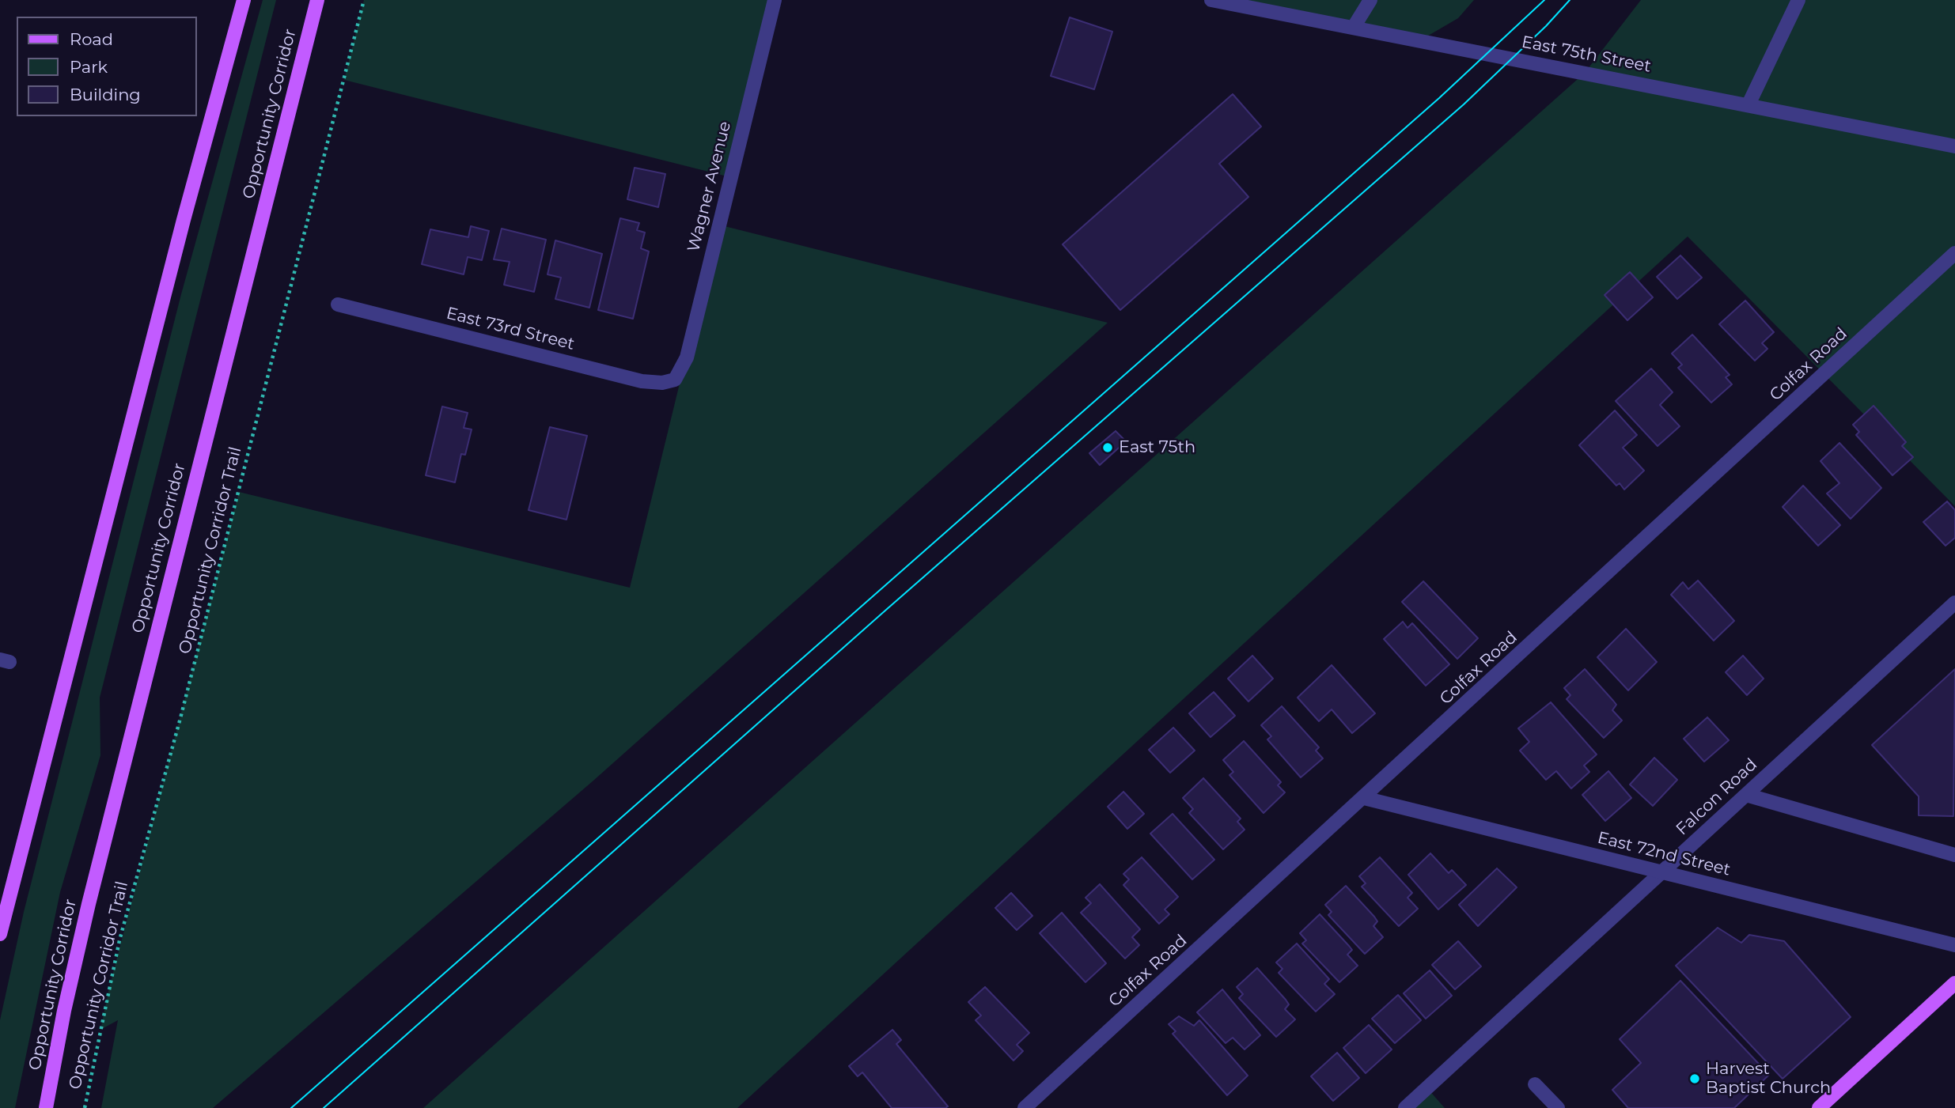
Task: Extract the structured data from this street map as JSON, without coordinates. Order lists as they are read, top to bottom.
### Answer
{
  "streets": {
    "main road": ["Opportunity Corridor"],
    "street": [
      "East 75th Street",
      "Wagner Avenue",
      "East 73rd Street",
      "Colfax Road",
      "Falcon Road",
      "East 72nd Street"
    ],
    "path": ["Opportunity Corridor Trail"]
  },
  "crossings": [
    ["Wagner Avenue", "East 73rd Street"],
    ["Colfax Road", "East 72nd Street"],
    ["Falcon Road", "East 72nd Street"]
  ],
  "places": ["East 75th", "Harvest Baptist Church"],
  "legend": ["Road", "Park", "Building"]
}
